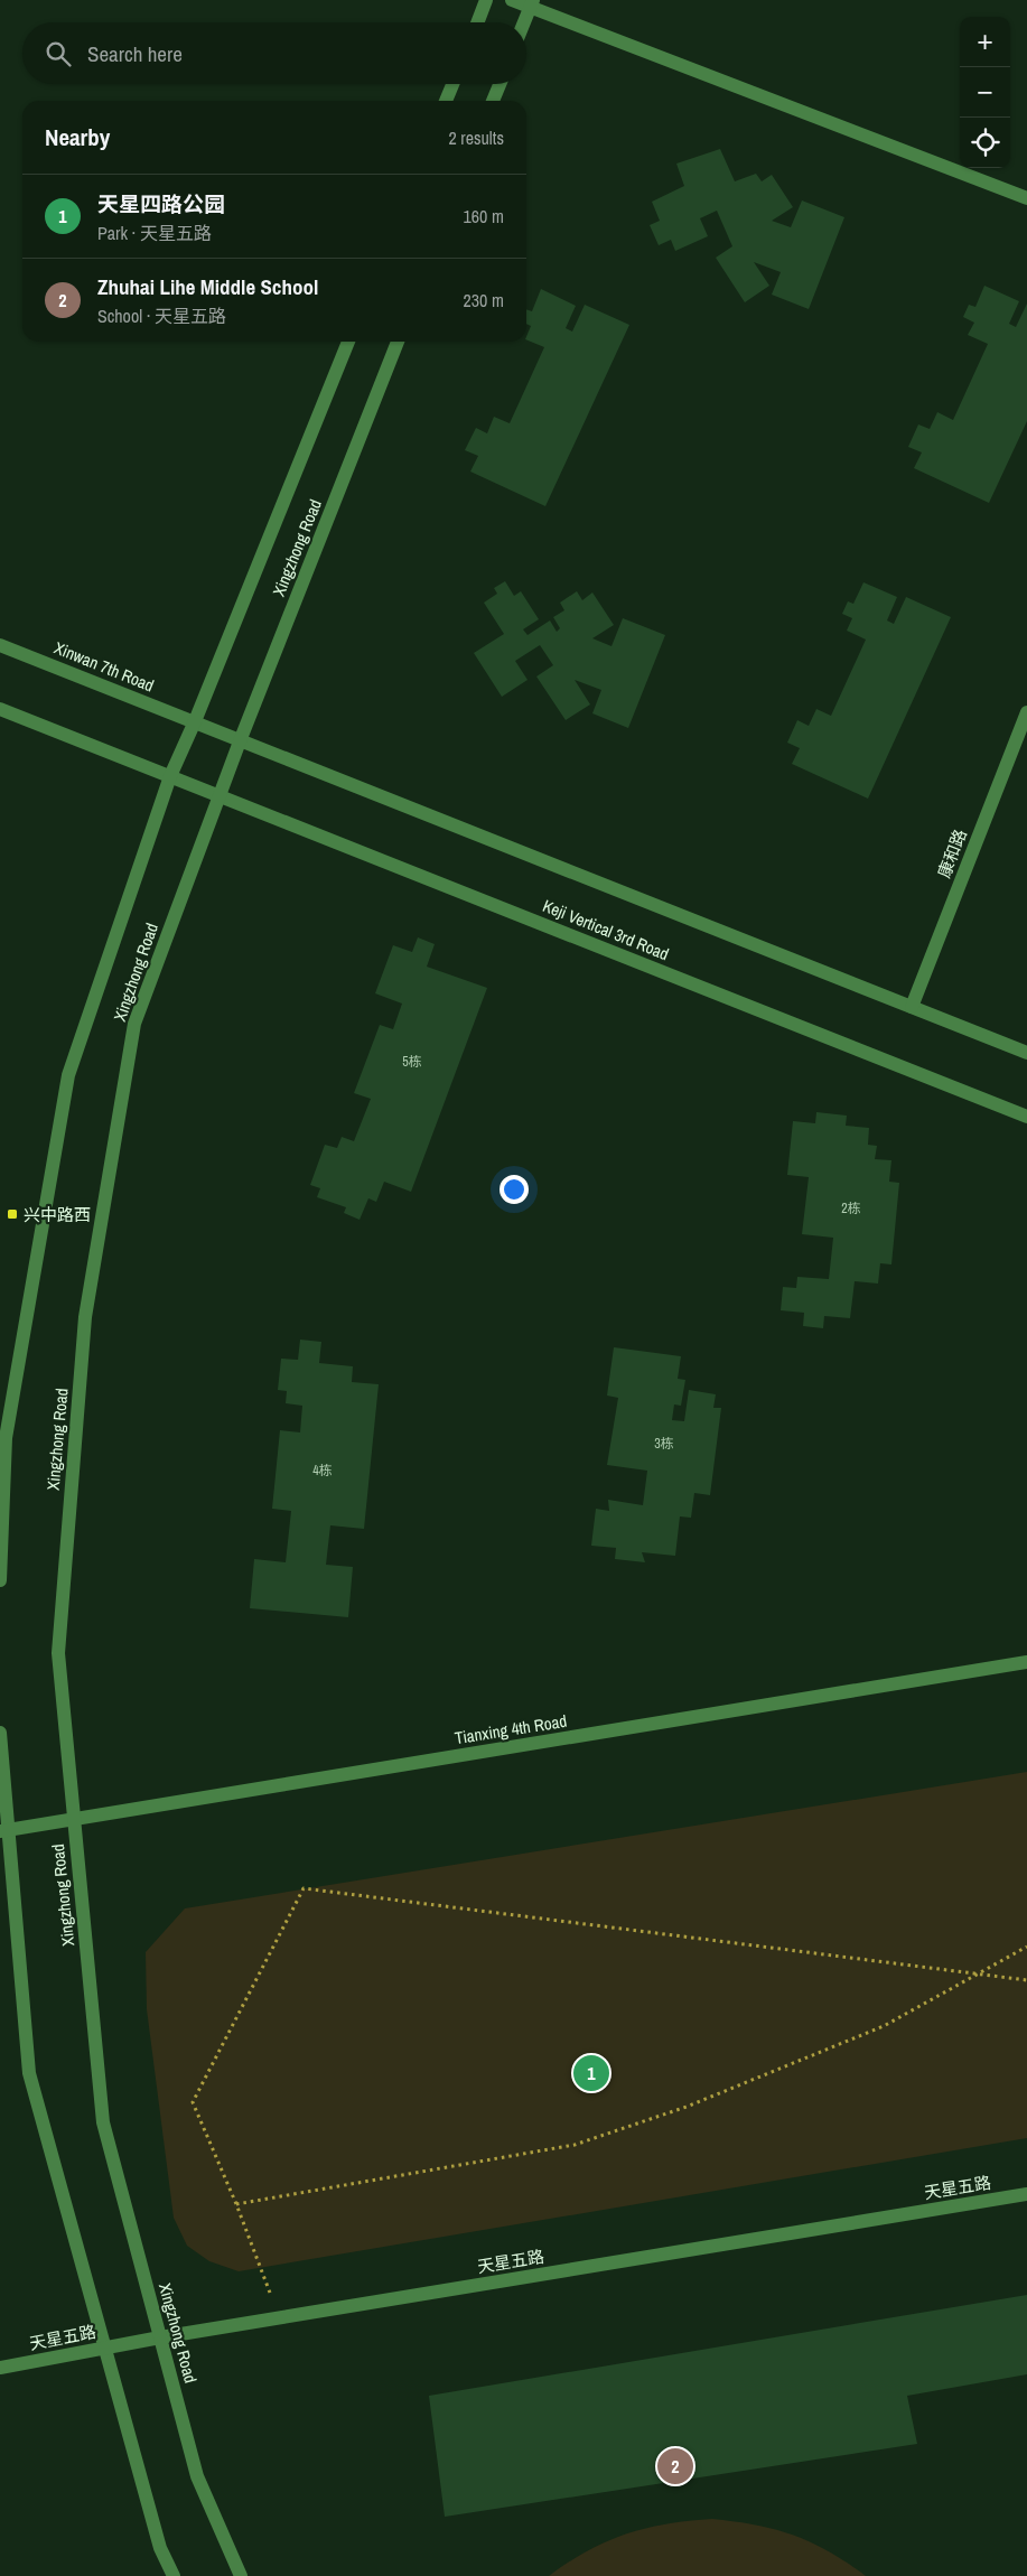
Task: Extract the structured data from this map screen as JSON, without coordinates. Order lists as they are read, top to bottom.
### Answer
{
  "streets": {
    "street": [
      "Xingzhong Road",
      "Xinwan 7th Road",
      "康和路",
      "Keji Vertical 3rd Road",
      "Tianxing 4th Road",
      "天星五路"
    ]
  },
  "crossings": [
    ["Xingzhong Road", "Xinwan 7th Road"],
    ["Xingzhong Road", "Keji Vertical 3rd Road"],
    ["Xingzhong Road", "Tianxing 4th Road"],
    ["Xingzhong Road", "天星五路"]
  ],
  "places": {
    "transit": ["兴中路西"]
  },
  "house_numbers": [
    "5栋",
    "2栋",
    "3栋",
    "4栋"
  ],
  "page": {
    "map_buttons": ["+", "−"],
    "search": "Search here",
    "heading": ["Nearby", "2 results"],
    "list": [
      {
        "mark": "1",
        "name": "天星四路公园",
        "note": "Park · 天星五路",
        "value": "160 m"
      },
      {
        "mark": "2",
        "name": "Zhuhai Lihe Middle School",
        "note": "School · 天星五路",
        "value": "230 m"
      }
    ],
    "pins": ["1", "2"]
  }
}
